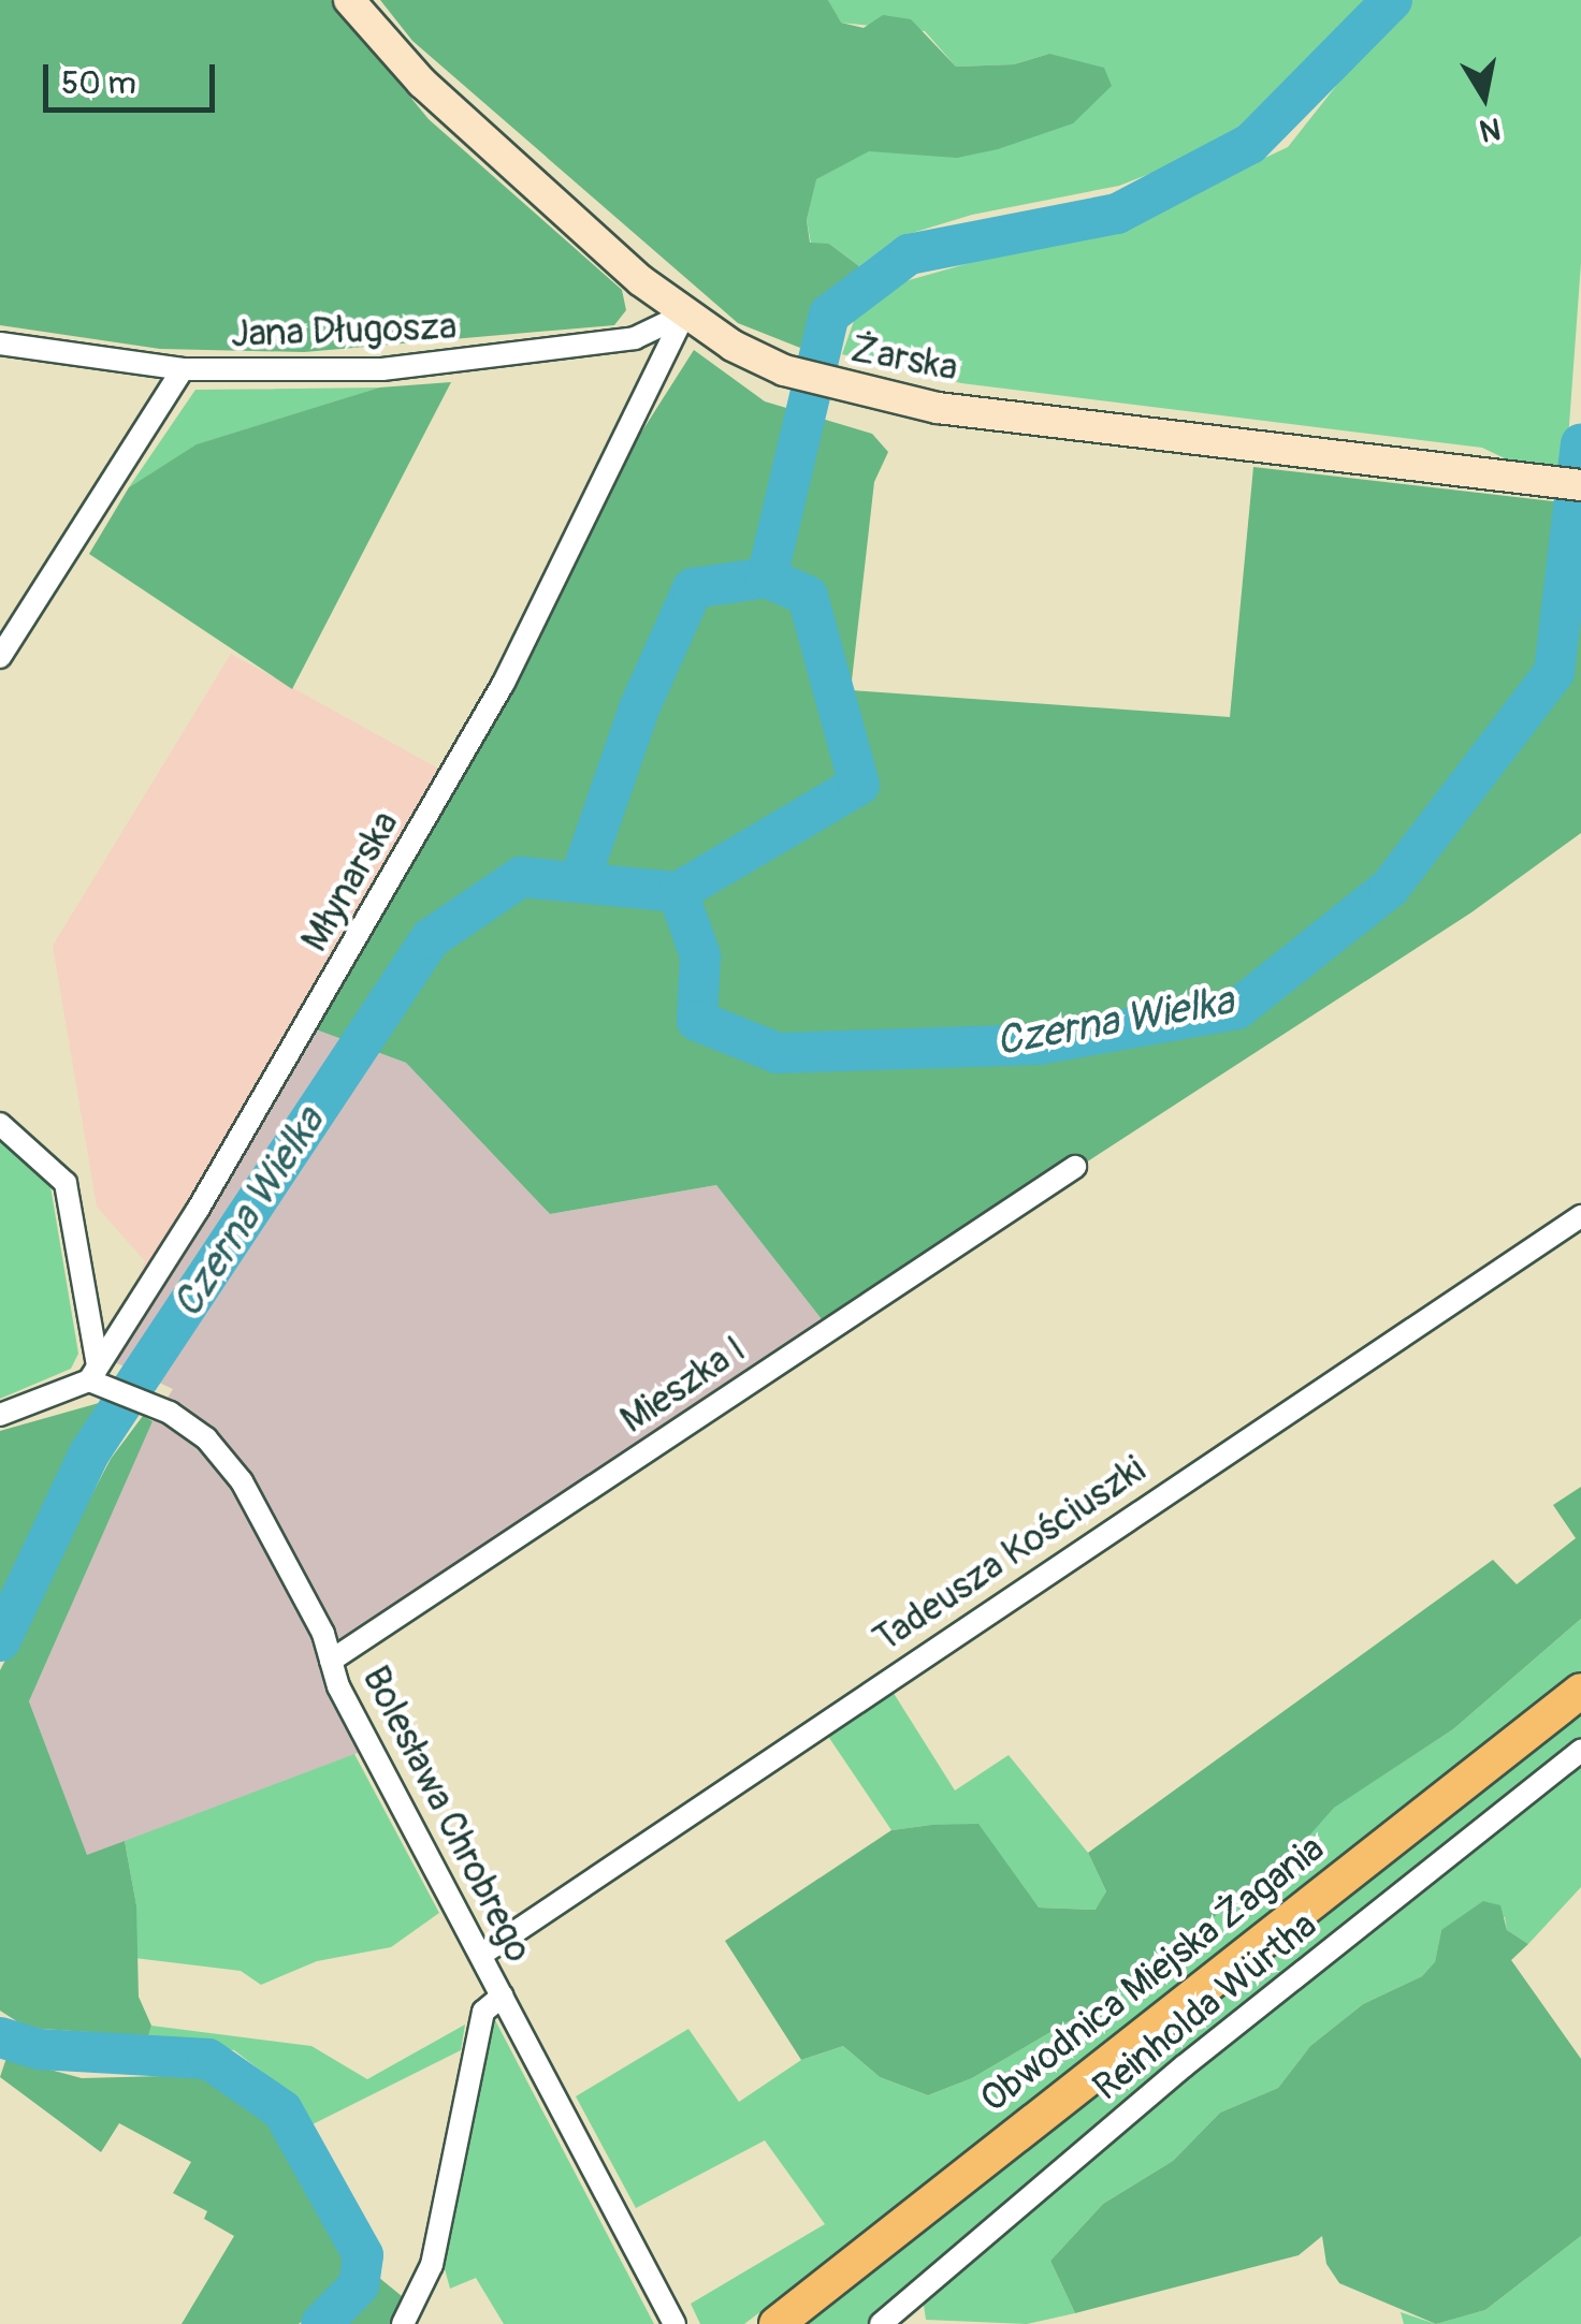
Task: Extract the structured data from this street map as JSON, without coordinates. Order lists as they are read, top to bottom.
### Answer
{
  "streets": {
    "main road": ["Obwodnica Miejska Żagania"],
    "street": [
      "Jana Długosza",
      "Żarska",
      "Młynarska",
      "Mieszka I",
      "Tadeusza Kościuszki",
      "Bolesława Chrobrego",
      "Reinholda Würtha"
    ]
  },
  "crossings": [
    ["Jana Długosza", "Żarska"],
    ["Jana Długosza", "Młynarska"],
    ["Żarska", "Młynarska"],
    ["Młynarska", "Bolesława Chrobrego"],
    ["Mieszka I", "Bolesława Chrobrego"],
    ["Tadeusza Kościuszki", "Bolesława Chrobrego"]
  ],
  "water": ["Czerna Wielka"],
  "scale_bar": "50 m",
  "north": "bottom"
}
